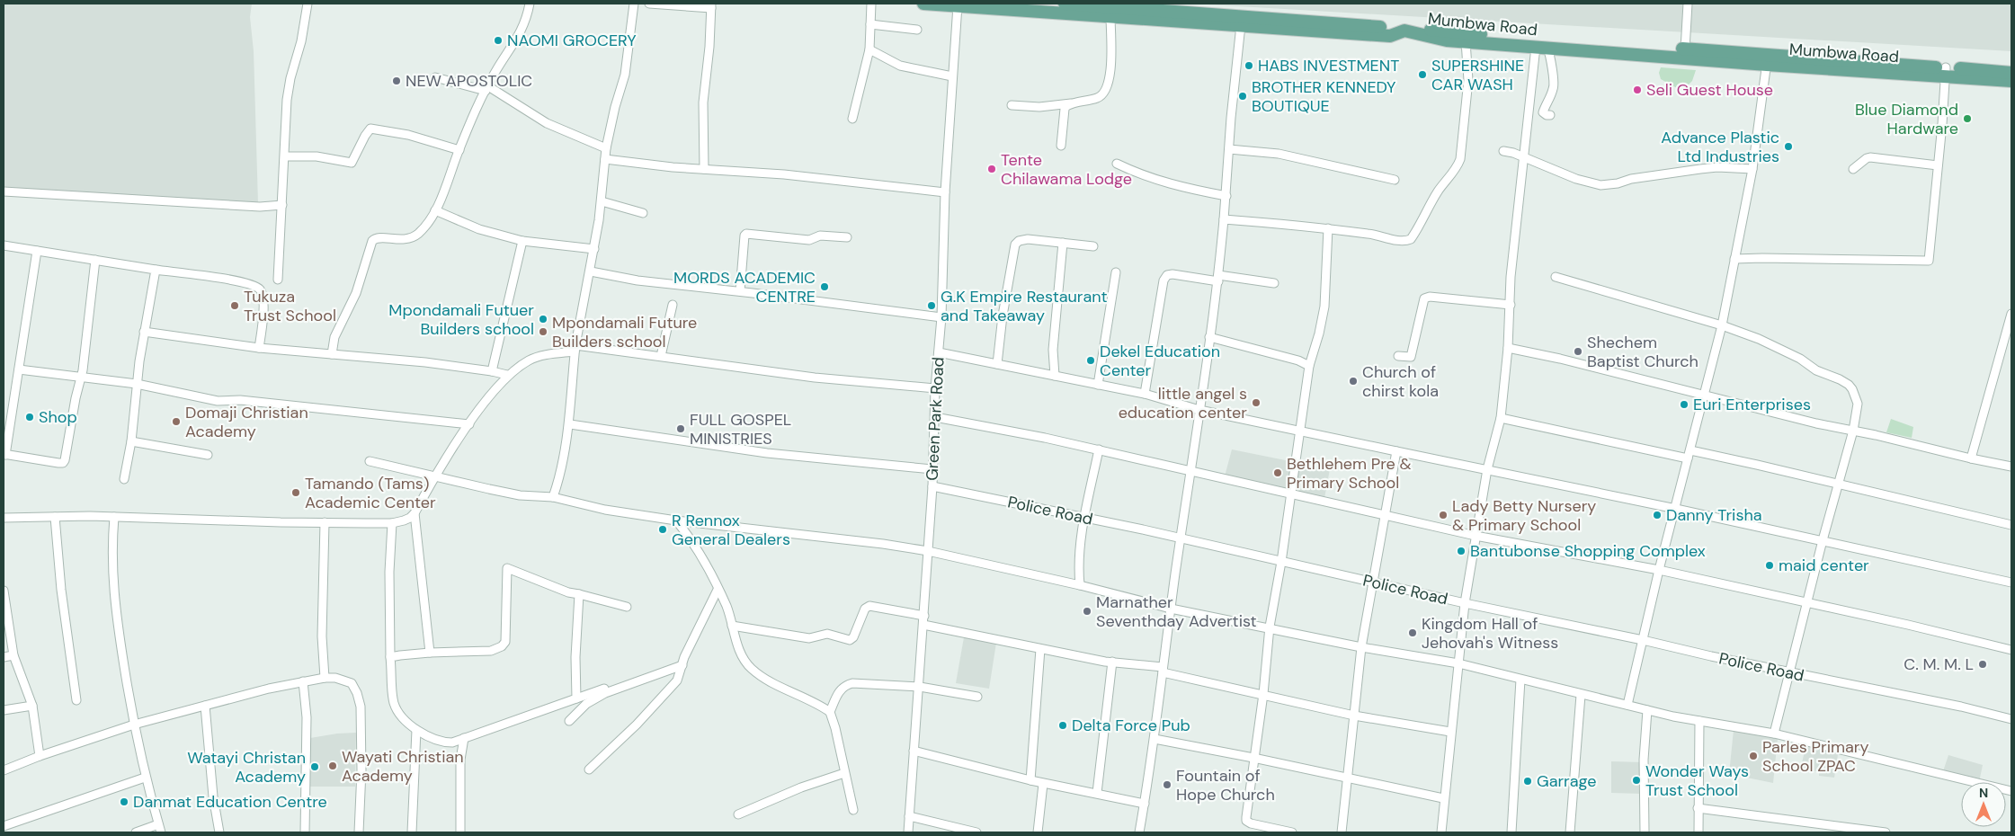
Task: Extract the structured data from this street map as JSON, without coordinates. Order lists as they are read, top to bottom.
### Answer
{
  "streets": {
    "main road": ["Mumbwa Road"],
    "street": ["Green Park Road", "Police Road"]
  },
  "crossings": [
    ["Mumbwa Road", "Green Park Road"],
    ["Green Park Road", "Police Road"]
  ],
  "places": [
    "NAOMI GROCERY",
    "HABS INVESTMENT",
    "SUPERSHINE CAR WASH",
    "NEW APOSTOLIC",
    "Seli Guest House",
    "BROTHER KENNEDY BOUTIQUE",
    "Blue Diamond Hardware",
    "Advance Plastic Ltd Industries",
    "Tente Chilawama Lodge",
    "MORDS ACADEMIC CENTRE",
    "Tukuza Trust School",
    "G.K Empire Restaurant and Takeaway",
    "Mpondamali Futuer Builders school",
    "Mpondamali Future Builders school",
    "Shechem Baptist Church",
    "Dekel Education Center",
    "Church of chirst kola",
    "little angel s education center",
    "Euri Enterprises",
    "Shop",
    "Domaji Christian Academy",
    "FULL GOSPEL MINISTRIES",
    "Bethlehem Pre & Primary School",
    "Tamando (Tams) Academic Center",
    "Lady Betty Nursery & Primary School",
    "Danny Trisha",
    "R Rennox General Dealers",
    "Bantubonse Shopping Complex",
    "maid center",
    "Marnather Seventhday Advertist",
    "Kingdom Hall of Jehovah's Witness",
    "C. M. M. L",
    "Delta Force Pub",
    "Parles Primary School ZPAC",
    "Wayati Christian Academy",
    "Watayi Christan Academy",
    "Wonder Ways Trust School",
    "Garrage",
    "Fountain of Hope Church",
    "Danmat Education Centre"
  ],
  "north": "top"
}
